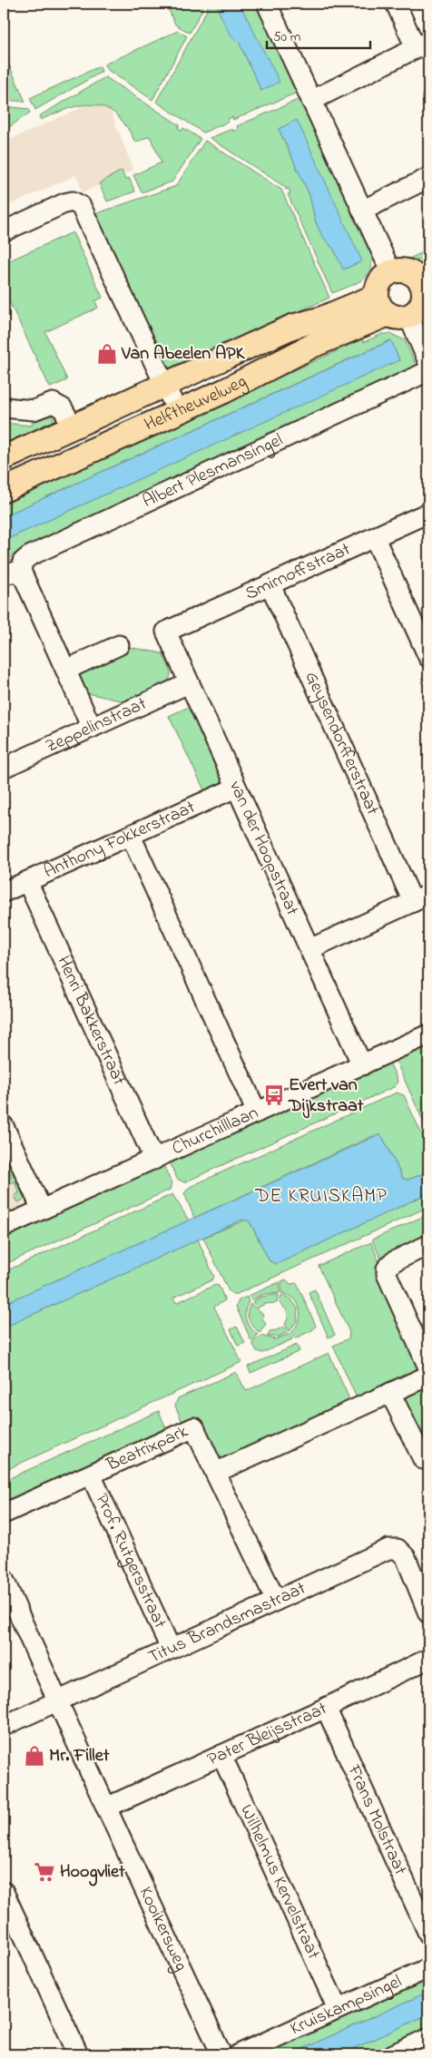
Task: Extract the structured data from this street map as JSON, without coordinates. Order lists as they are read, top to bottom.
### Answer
{
  "streets": {
    "main road": ["Helftheuvelweg"],
    "street": [
      "Albert Plesmansingel",
      "Smirnoffstraat",
      "Zeppelinstraat",
      "Geysendorfferstraat",
      "Anthony Fokkerstraat",
      "van der Hoopstraat",
      "Henri Bakkerstraat",
      "Churchilllaan",
      "Beatrixpark",
      "Prof. Rutgersstraat",
      "Titus Brandsmastraat",
      "Pater Bleijsstraat",
      "Frans Molstraat",
      "Wilhelmus Kervelstraat",
      "Kooikersweg",
      "Kruiskampsingel"
    ]
  },
  "crossings": [
    ["Smirnoffstraat", "Geysendorfferstraat"],
    ["Smirnoffstraat", "van der Hoopstraat"],
    ["Zeppelinstraat", "van der Hoopstraat"],
    ["Anthony Fokkerstraat", "van der Hoopstraat"],
    ["Anthony Fokkerstraat", "Henri Bakkerstraat"],
    ["van der Hoopstraat", "Churchilllaan"],
    ["Henri Bakkerstraat", "Churchilllaan"],
    ["Beatrixpark", "Prof. Rutgersstraat"],
    ["Prof. Rutgersstraat", "Titus Brandsmastraat"],
    ["Titus Brandsmastraat", "Kooikersweg"],
    ["Pater Bleijsstraat", "Frans Molstraat"],
    ["Pater Bleijsstraat", "Wilhelmus Kervelstraat"],
    ["Pater Bleijsstraat", "Kooikersweg"],
    ["Wilhelmus Kervelstraat", "Kruiskampsingel"]
  ],
  "districts": ["DE KRUISKAMP"],
  "places": {
    "shop": ["Van Abeelen APK", "Mr. Fillet"],
    "bus stop": ["Evert van Dijkstraat"],
    "supermarket": ["Hoogvliet"]
  },
  "scale_bar": "50 m"
}
